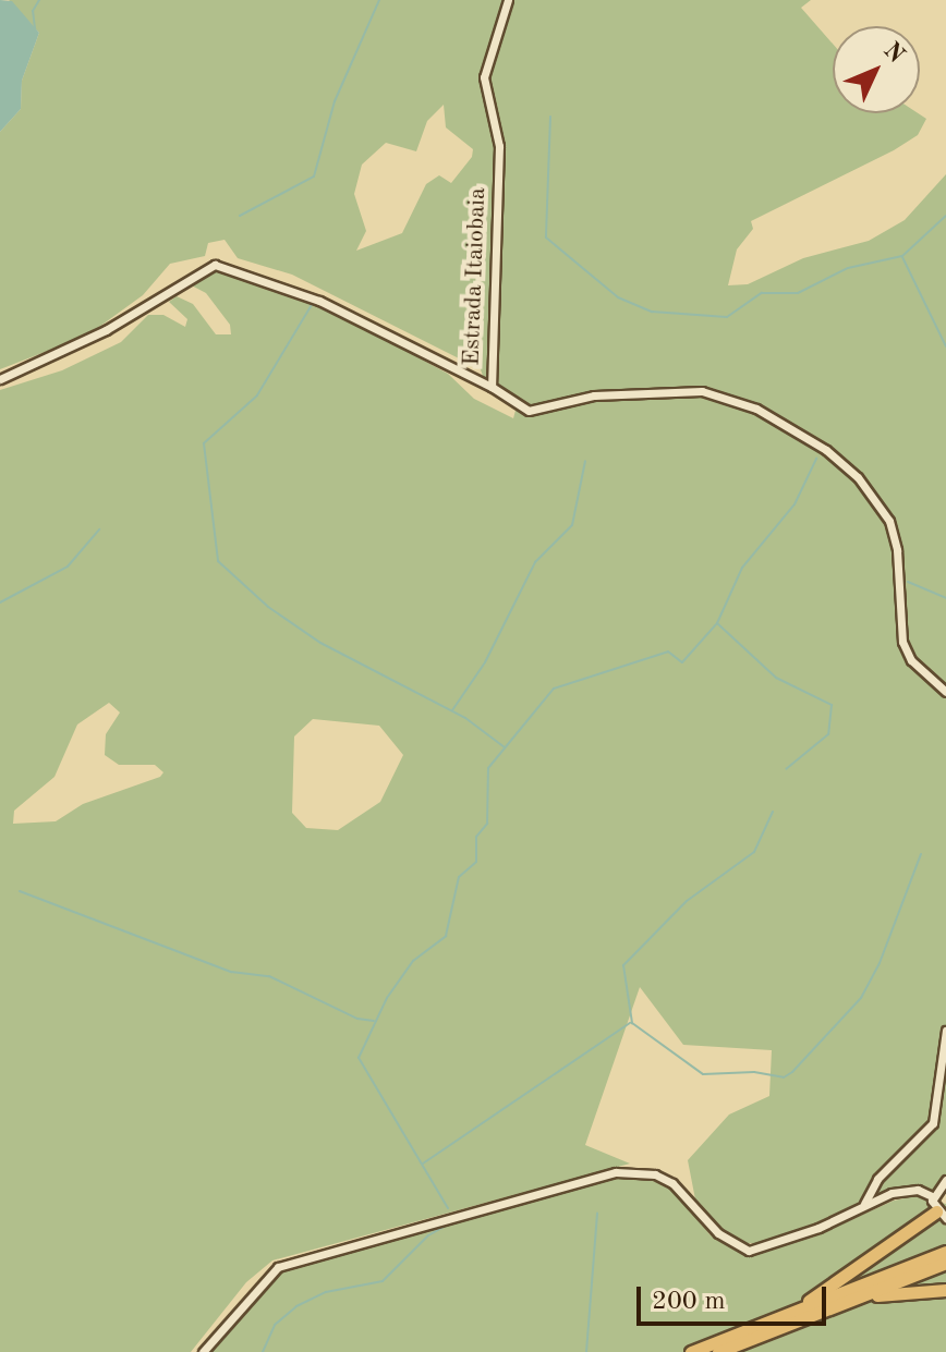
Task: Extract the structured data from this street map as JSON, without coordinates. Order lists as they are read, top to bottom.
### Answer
{
  "streets": {
    "street": ["Estrada Itaiobaia"]
  },
  "scale_bar": "200 m",
  "north": "top right"
}
